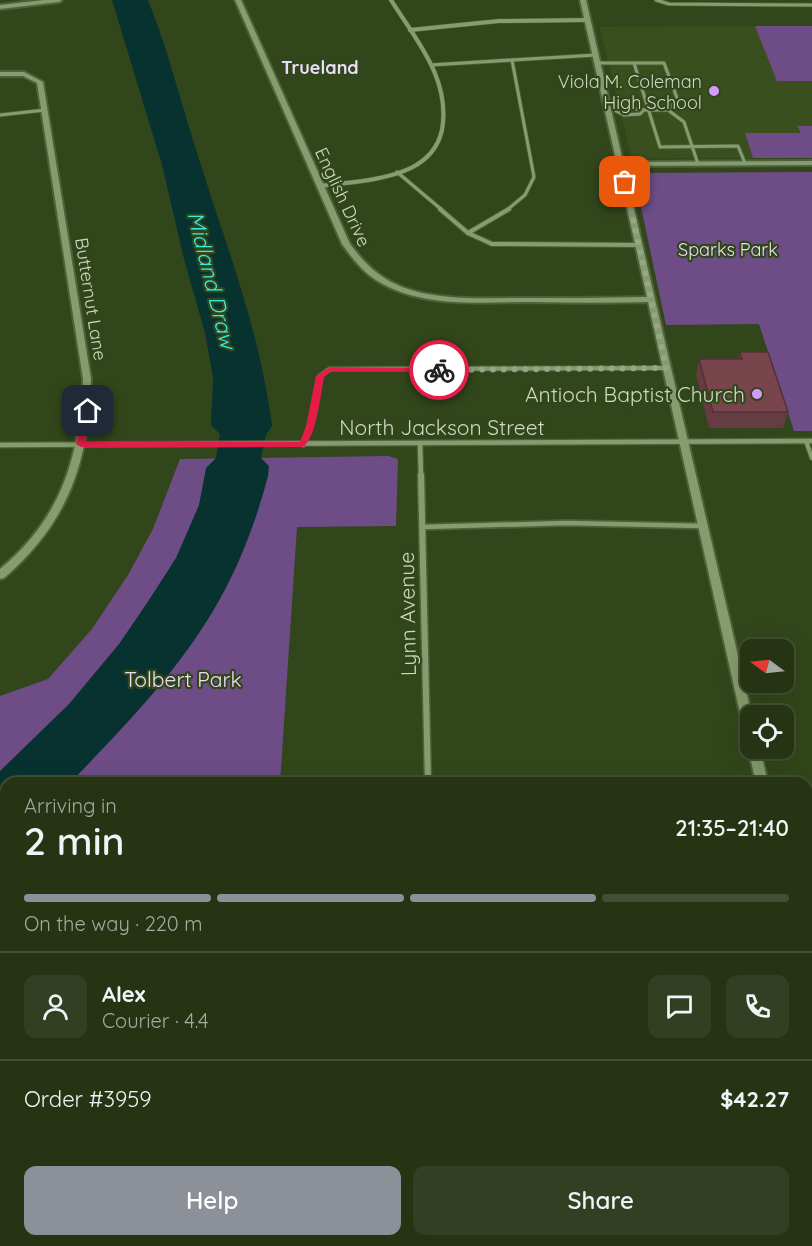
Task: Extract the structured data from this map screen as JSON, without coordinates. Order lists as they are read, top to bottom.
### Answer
{
  "streets": {
    "street": [
      "English Drive",
      "Butternut Lane",
      "North Jackson Street",
      "Lynn Avenue"
    ]
  },
  "crossings": [
    ["Butternut Lane", "North Jackson Street"],
    ["North Jackson Street", "Lynn Avenue"]
  ],
  "districts": ["Trueland"],
  "water": ["Midland Draw"],
  "parks": ["Sparks Park", "Tolbert Park"],
  "places": ["Viola M. Coleman High School", "Antioch Baptist Church"],
  "north": "left",
  "page": {
    "heading": ["2 min", "Arriving in", "21:35–21:40"],
    "panel": [
      "Alex",
      "Courier · 4.4",
      "Order #3959",
      "$42.27"
    ],
    "bar": "On the way · 220 m",
    "buttons": ["Help", "Share"]
  }
}
